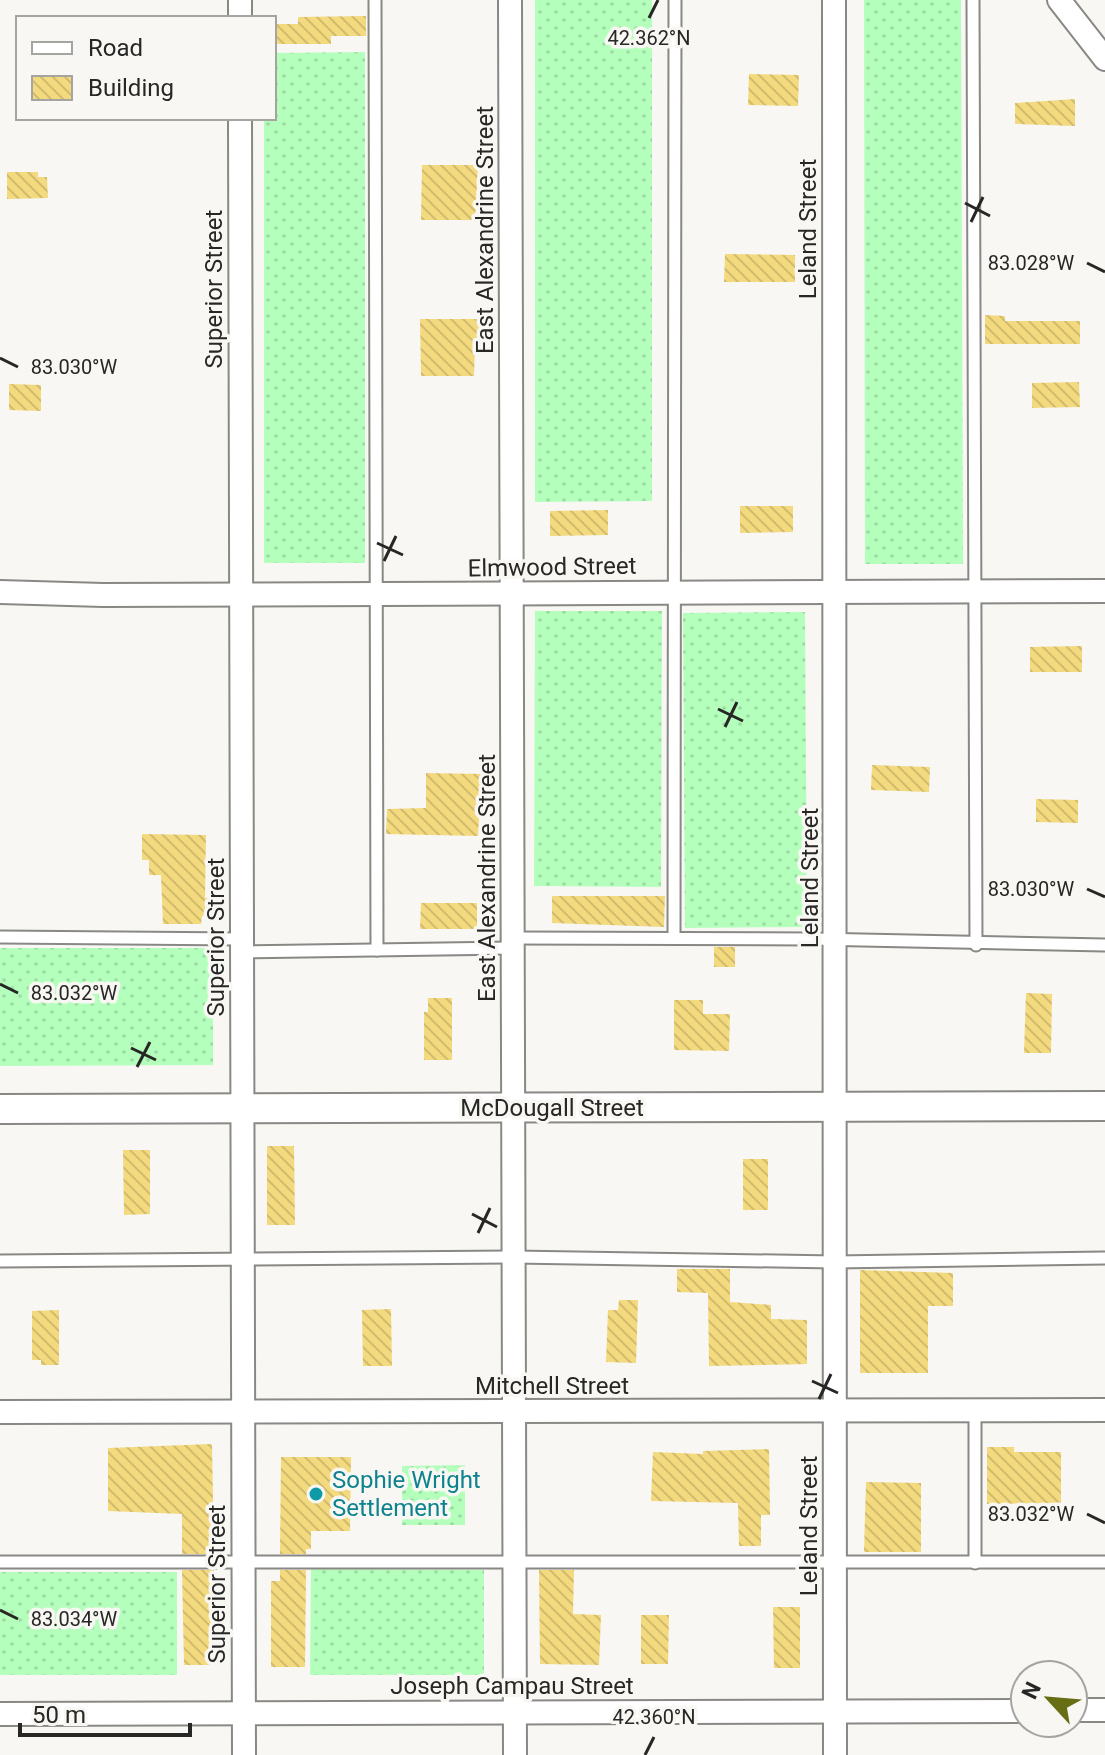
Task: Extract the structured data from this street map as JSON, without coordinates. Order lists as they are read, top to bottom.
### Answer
{
  "streets": {
    "street": [
      "Leland Street",
      "East Alexandrine Street",
      "Superior Street",
      "Elmwood Street",
      "McDougall Street",
      "Mitchell Street",
      "Joseph Campau Street"
    ]
  },
  "crossings": [
    ["Leland Street", "Elmwood Street"],
    ["Leland Street", "McDougall Street"],
    ["Leland Street", "Mitchell Street"],
    ["Leland Street", "Joseph Campau Street"],
    ["East Alexandrine Street", "Elmwood Street"],
    ["East Alexandrine Street", "McDougall Street"],
    ["East Alexandrine Street", "Mitchell Street"],
    ["East Alexandrine Street", "Joseph Campau Street"],
    ["Superior Street", "Elmwood Street"],
    ["Superior Street", "McDougall Street"],
    ["Superior Street", "Mitchell Street"],
    ["Superior Street", "Joseph Campau Street"]
  ],
  "places": ["Sophie Wright Settlement"],
  "legend": ["Road", "Building"],
  "scale_bar": "50 m",
  "north": "top left",
  "coordinates": [
    "42.362°N",
    "83.028°W",
    "83.030°W",
    "83.032°W",
    "83.034°W",
    "42.360°N"
  ]
}
